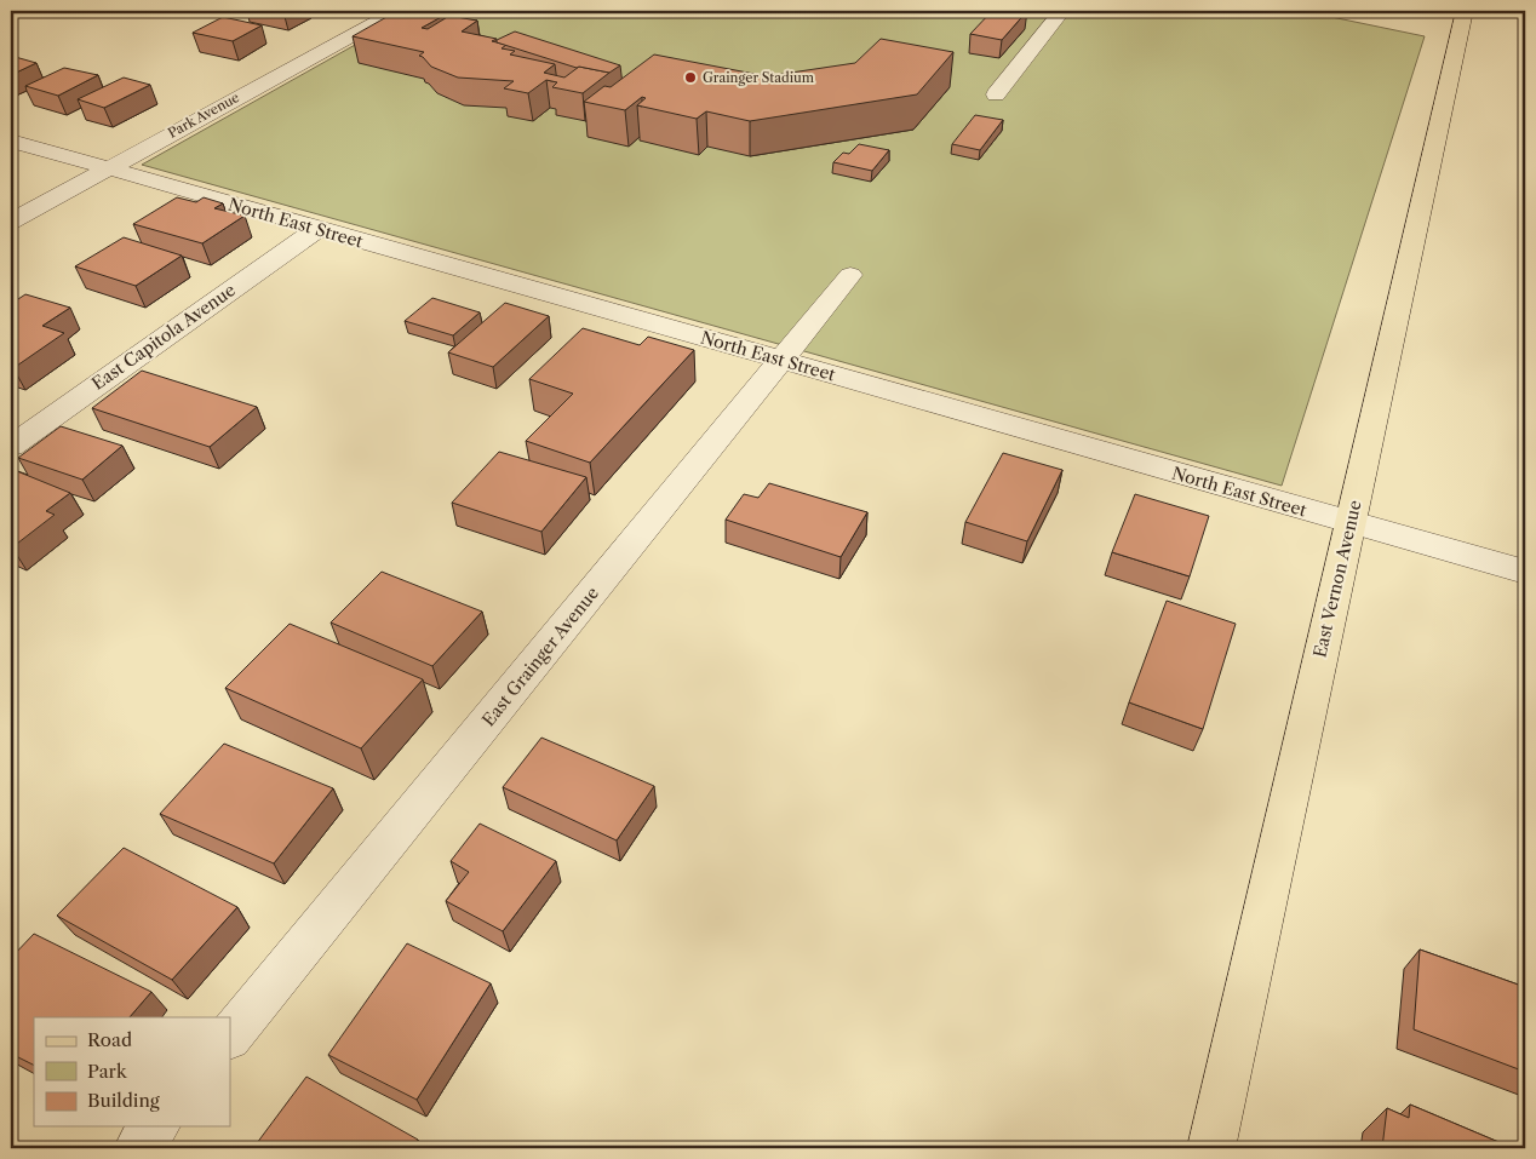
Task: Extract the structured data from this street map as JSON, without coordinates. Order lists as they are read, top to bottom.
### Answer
{
  "streets": {
    "main road": ["East Vernon Avenue"],
    "street": [
      "Park Avenue",
      "North East Street",
      "East Capitola Avenue",
      "East Grainger Avenue"
    ]
  },
  "crossings": [
    ["Park Avenue", "North East Street"],
    ["North East Street", "East Capitola Avenue"],
    ["North East Street", "East Vernon Avenue"],
    ["North East Street", "East Grainger Avenue"]
  ],
  "places": ["Grainger Stadium"],
  "legend": ["Road", "Park", "Building"]
}
